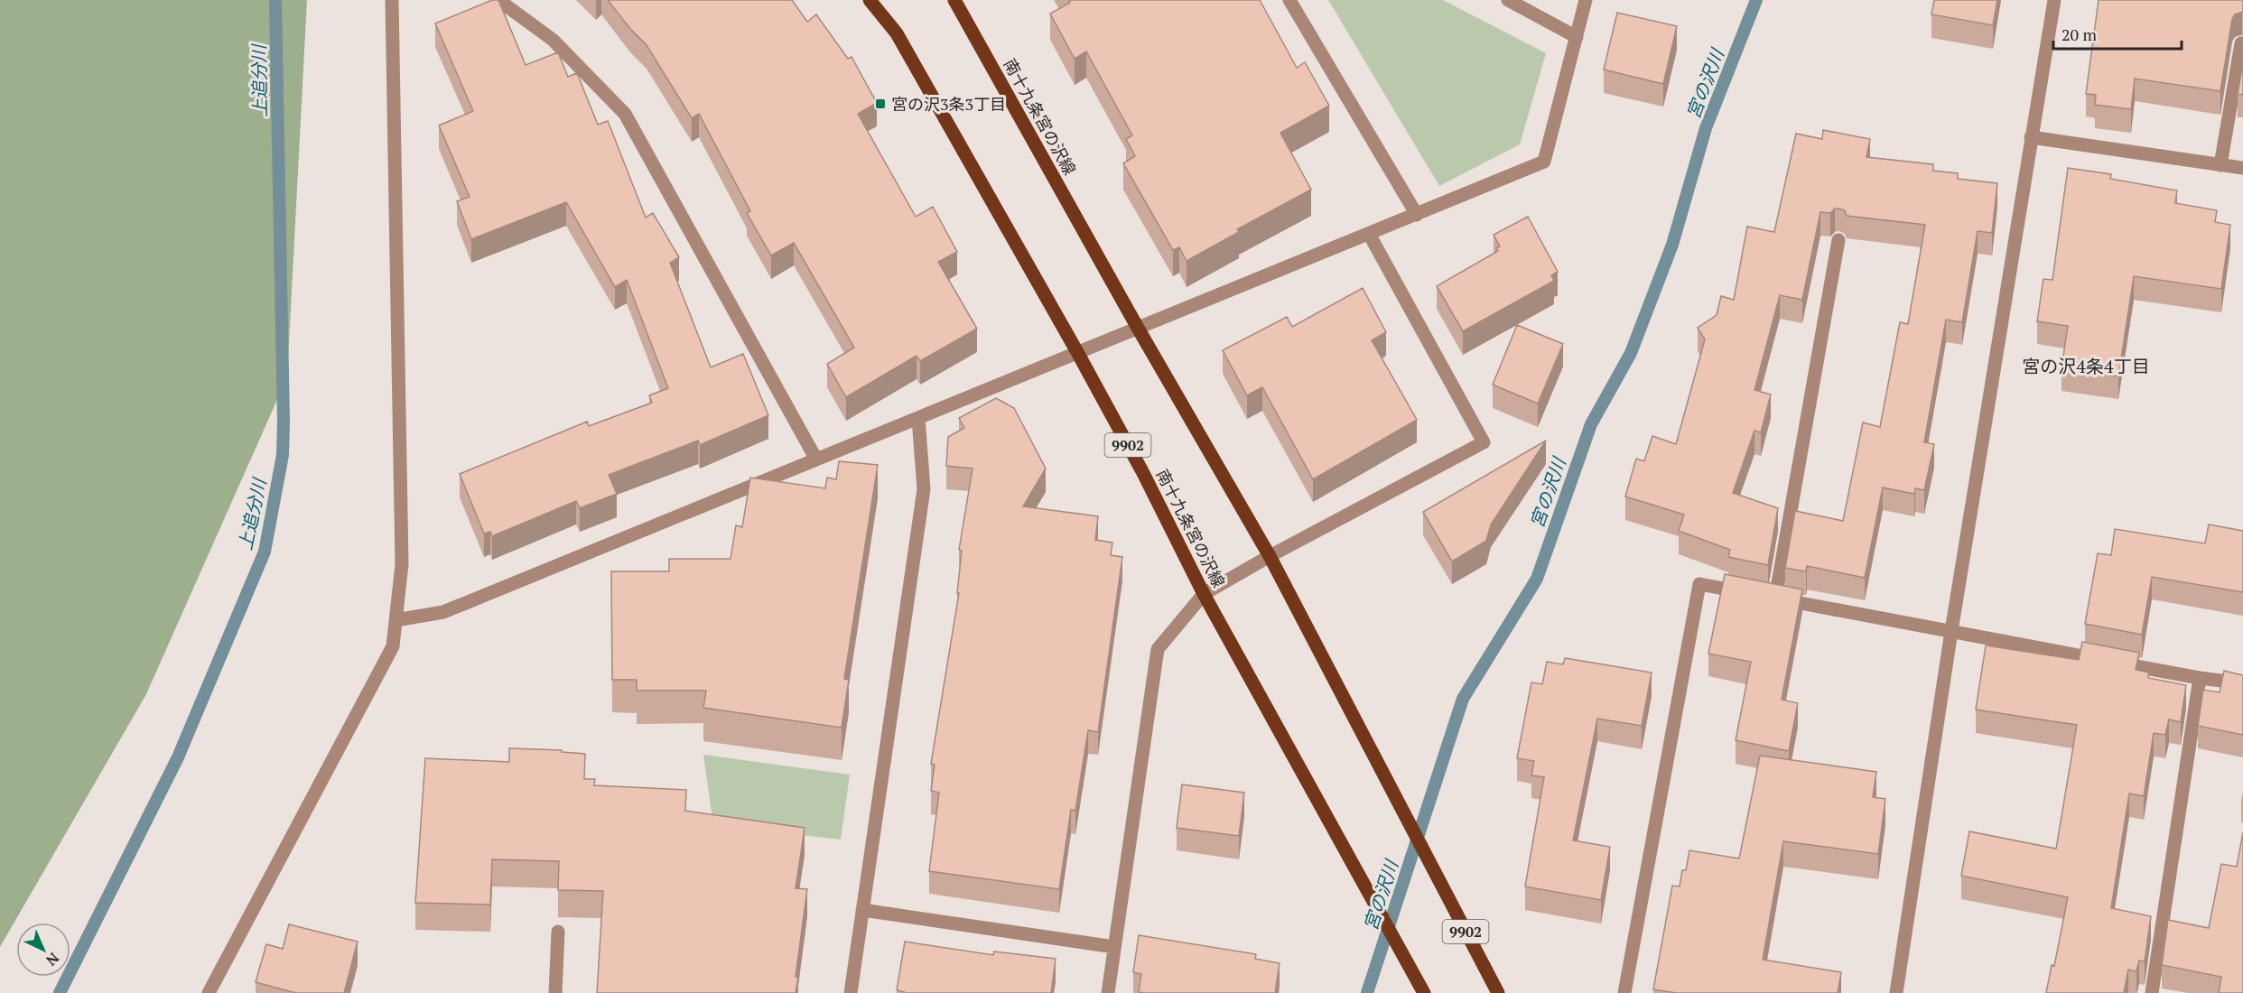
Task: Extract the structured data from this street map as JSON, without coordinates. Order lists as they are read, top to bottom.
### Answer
{
  "streets": {
    "main road": ["南十九条宮の沢線", "9902"]
  },
  "districts": ["宮の沢4条4丁目"],
  "water": ["上追分川", "宮の沢川"],
  "places": {
    "transit": ["宮の沢3条3丁目"]
  },
  "scale_bar": "20 m",
  "north": "bottom right"
}
